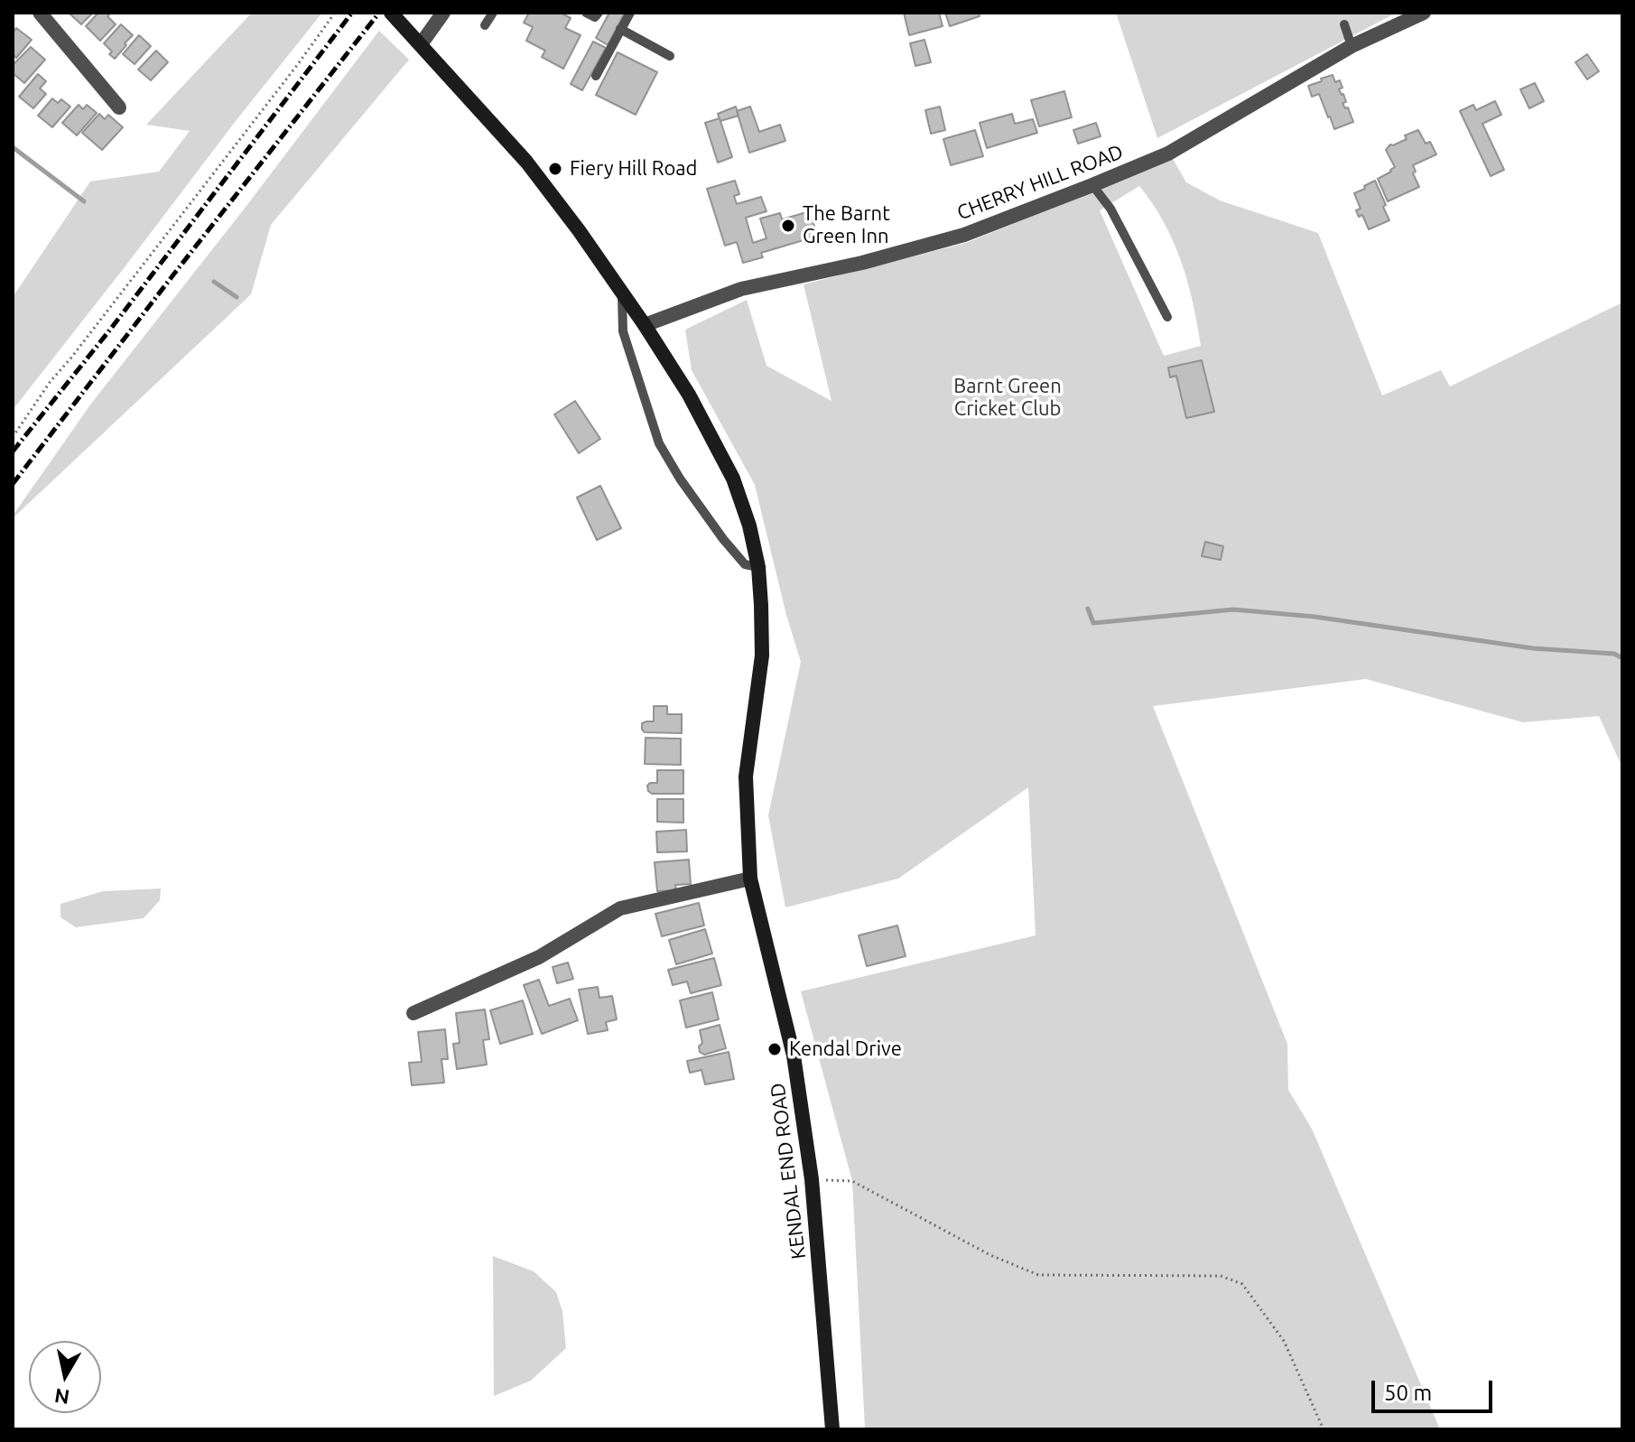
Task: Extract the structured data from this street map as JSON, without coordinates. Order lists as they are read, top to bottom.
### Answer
{
  "streets": {
    "main road": ["KENDAL END ROAD"],
    "street": ["CHERRY HILL ROAD"]
  },
  "crossings": [
    ["CHERRY HILL ROAD", "KENDAL END ROAD"]
  ],
  "parks": ["Barnt Green Cricket Club"],
  "places": ["Fiery Hill Road", "The Barnt Green Inn", "Kendal Drive"],
  "scale_bar": "50 m",
  "north": "bottom"
}
